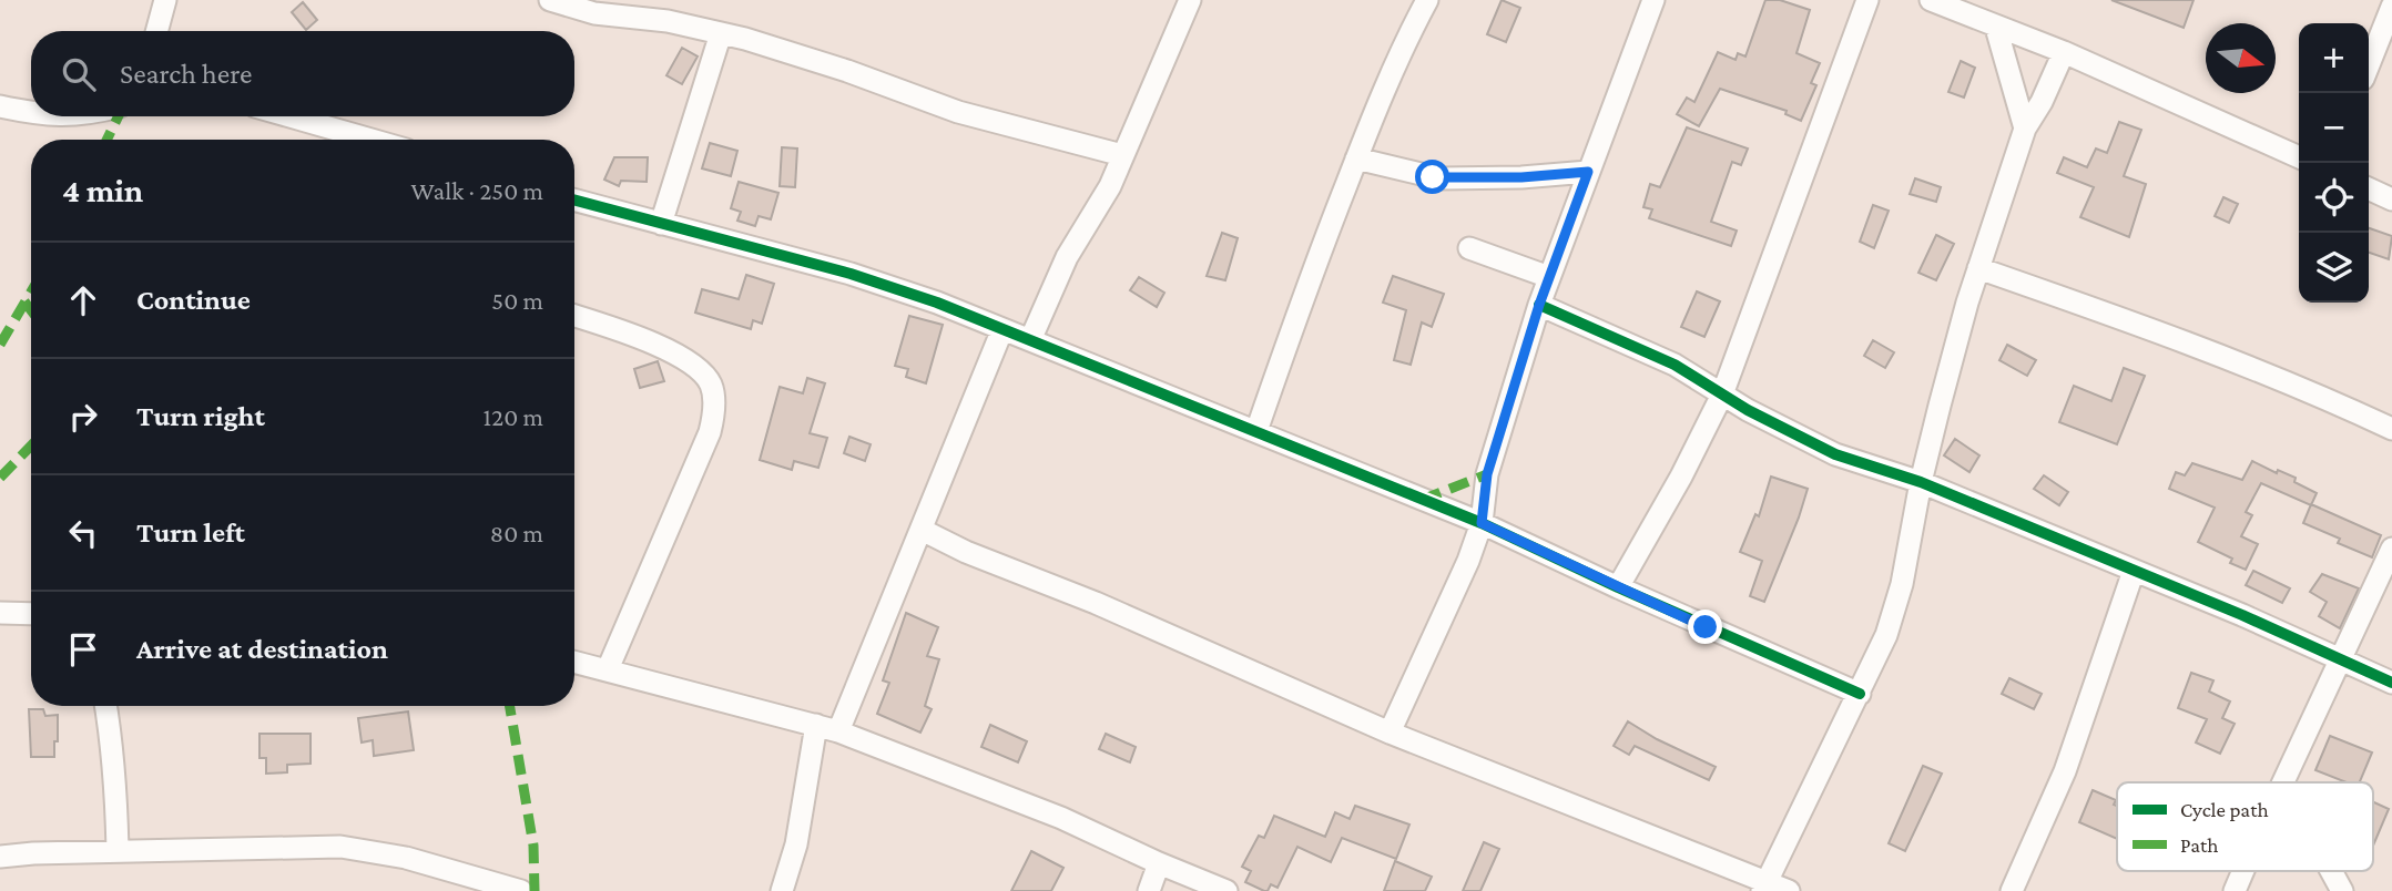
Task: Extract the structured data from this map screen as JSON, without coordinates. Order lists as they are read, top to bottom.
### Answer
{
  "legend": ["Cycle path", "Path"],
  "north": "right",
  "page": {
    "map_buttons": ["+", "−"],
    "search": "Search here",
    "heading": ["4 min", "Walk · 250 m"],
    "list": [
      ["Continue", "50 m"],
      ["Turn right", "120 m"],
      ["Turn left", "80 m"],
      "Arrive at destination"
    ]
  }
}
